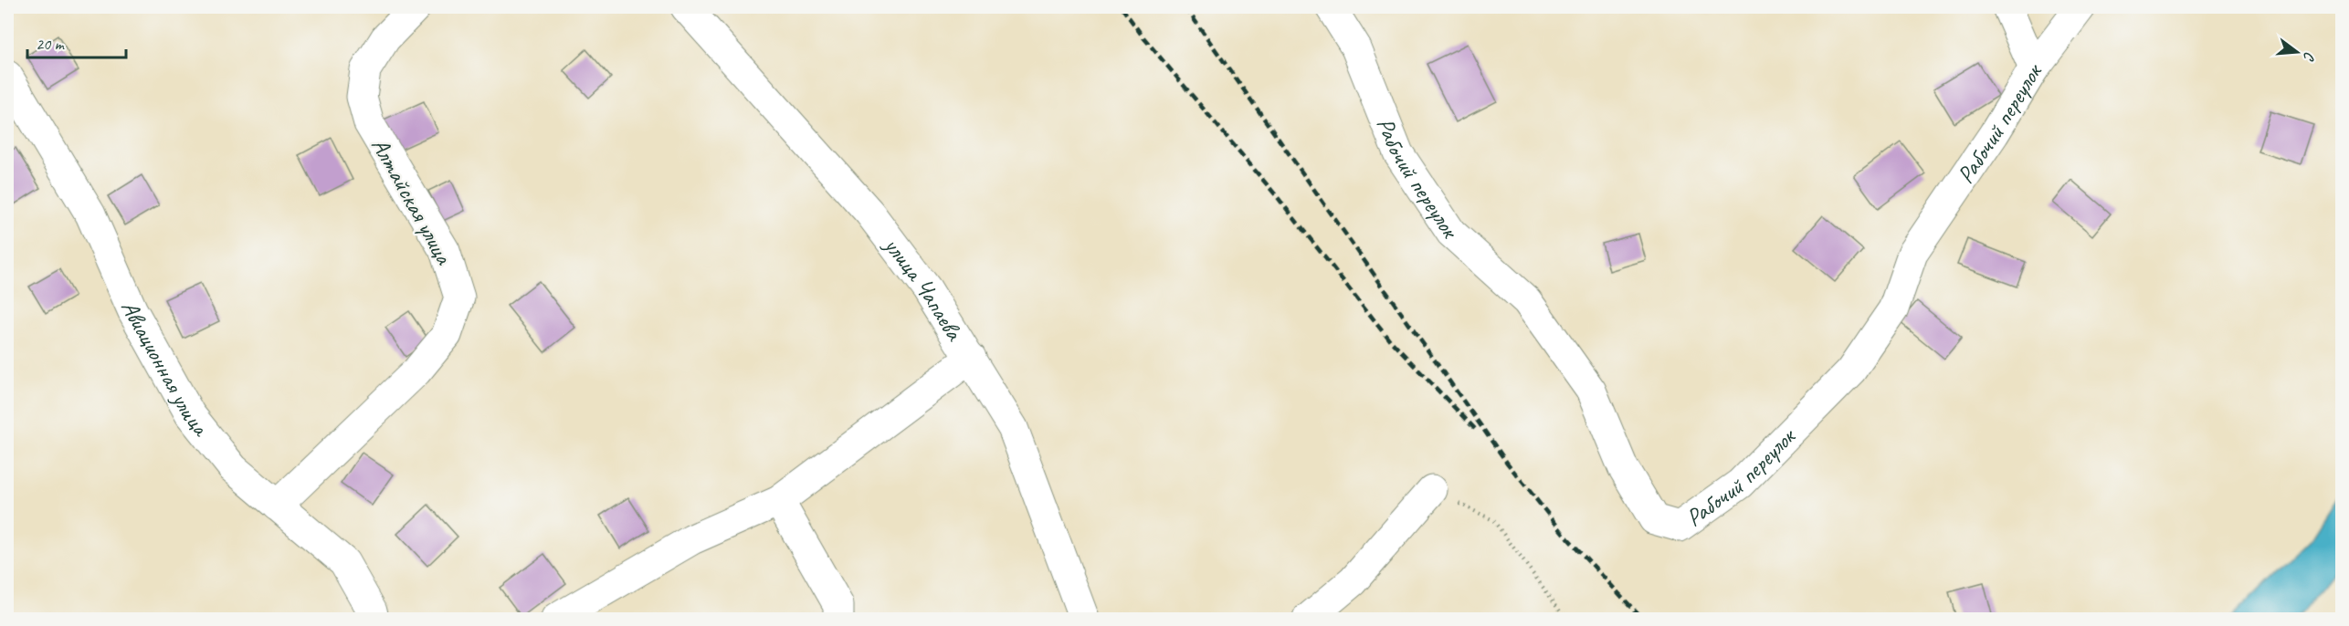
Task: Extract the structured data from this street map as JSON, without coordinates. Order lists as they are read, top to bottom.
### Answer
{
  "streets": {
    "street": [
      "Рабочий переулок",
      "Алтайская улица",
      "улица Чапаева",
      "Авиационная улица"
    ]
  },
  "crossings": [
    ["Алтайская улица", "Авиационная улица"]
  ],
  "scale_bar": "20 m",
  "north": "right"
}
